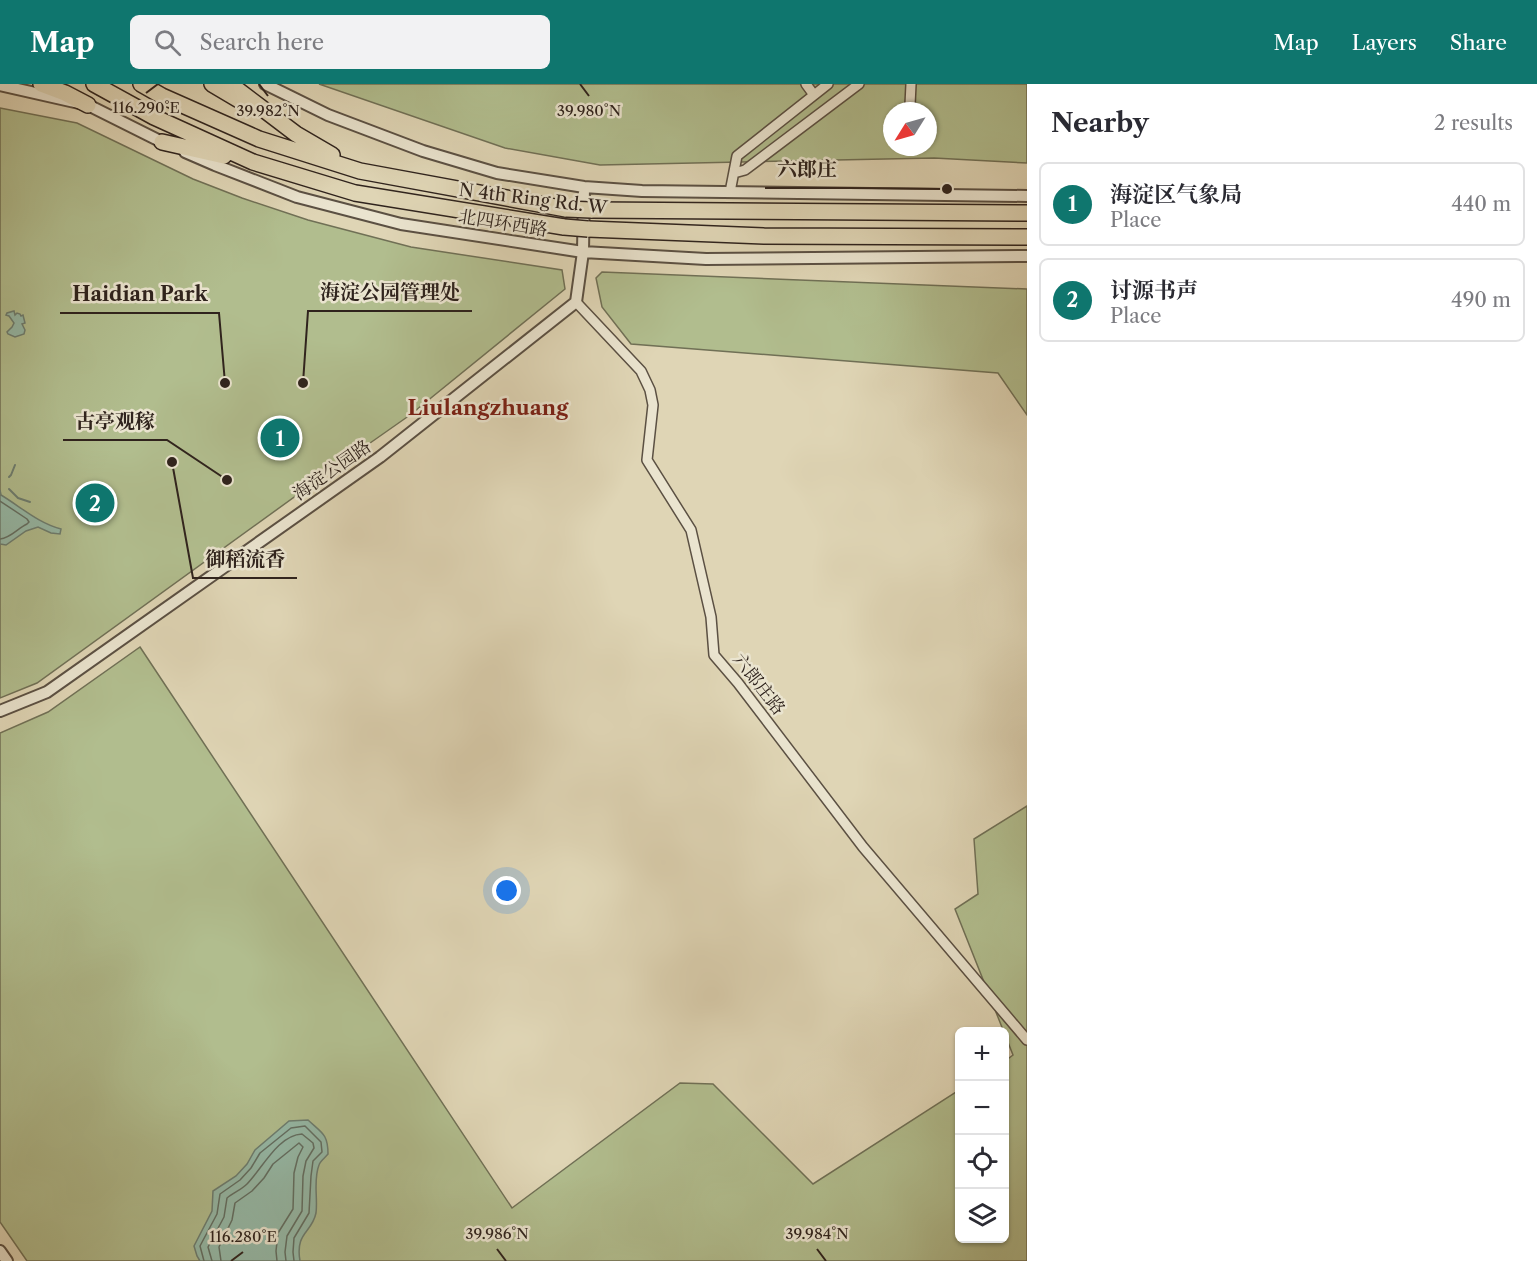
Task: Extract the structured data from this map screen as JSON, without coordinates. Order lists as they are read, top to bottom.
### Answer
{
  "streets": {
    "highway": ["N 4th Ring Rd. W"],
    "street": ["北四环西路", "海淀公园路", "六郎庄路"]
  },
  "crossings": [
    ["海淀公园路", "六郎庄路"]
  ],
  "districts": ["Liulangzhuang"],
  "places": [
    "六郎庄",
    "Haidian Park",
    "海淀公园管理处",
    "御稻流香",
    "古亭观稼"
  ],
  "north": "bottom left",
  "page": {
    "header": "Map",
    "search": "Search here",
    "nav": ["Map", "Layers", "Share"],
    "heading": ["Nearby", "2 results"],
    "list": [
      {
        "mark": "1",
        "name": "海淀区气象局",
        "note": "Place",
        "value": "440 m"
      },
      {
        "mark": "2",
        "name": "讨源书声",
        "note": "Place",
        "value": "490 m"
      }
    ],
    "pins": ["1", "2"],
    "map_buttons": ["+", "−"]
  },
  "coordinates": [
    "116.290°E",
    "39.982°N",
    "39.980°N",
    "39.986°N",
    "39.984°N",
    "116.280°E"
  ]
}
